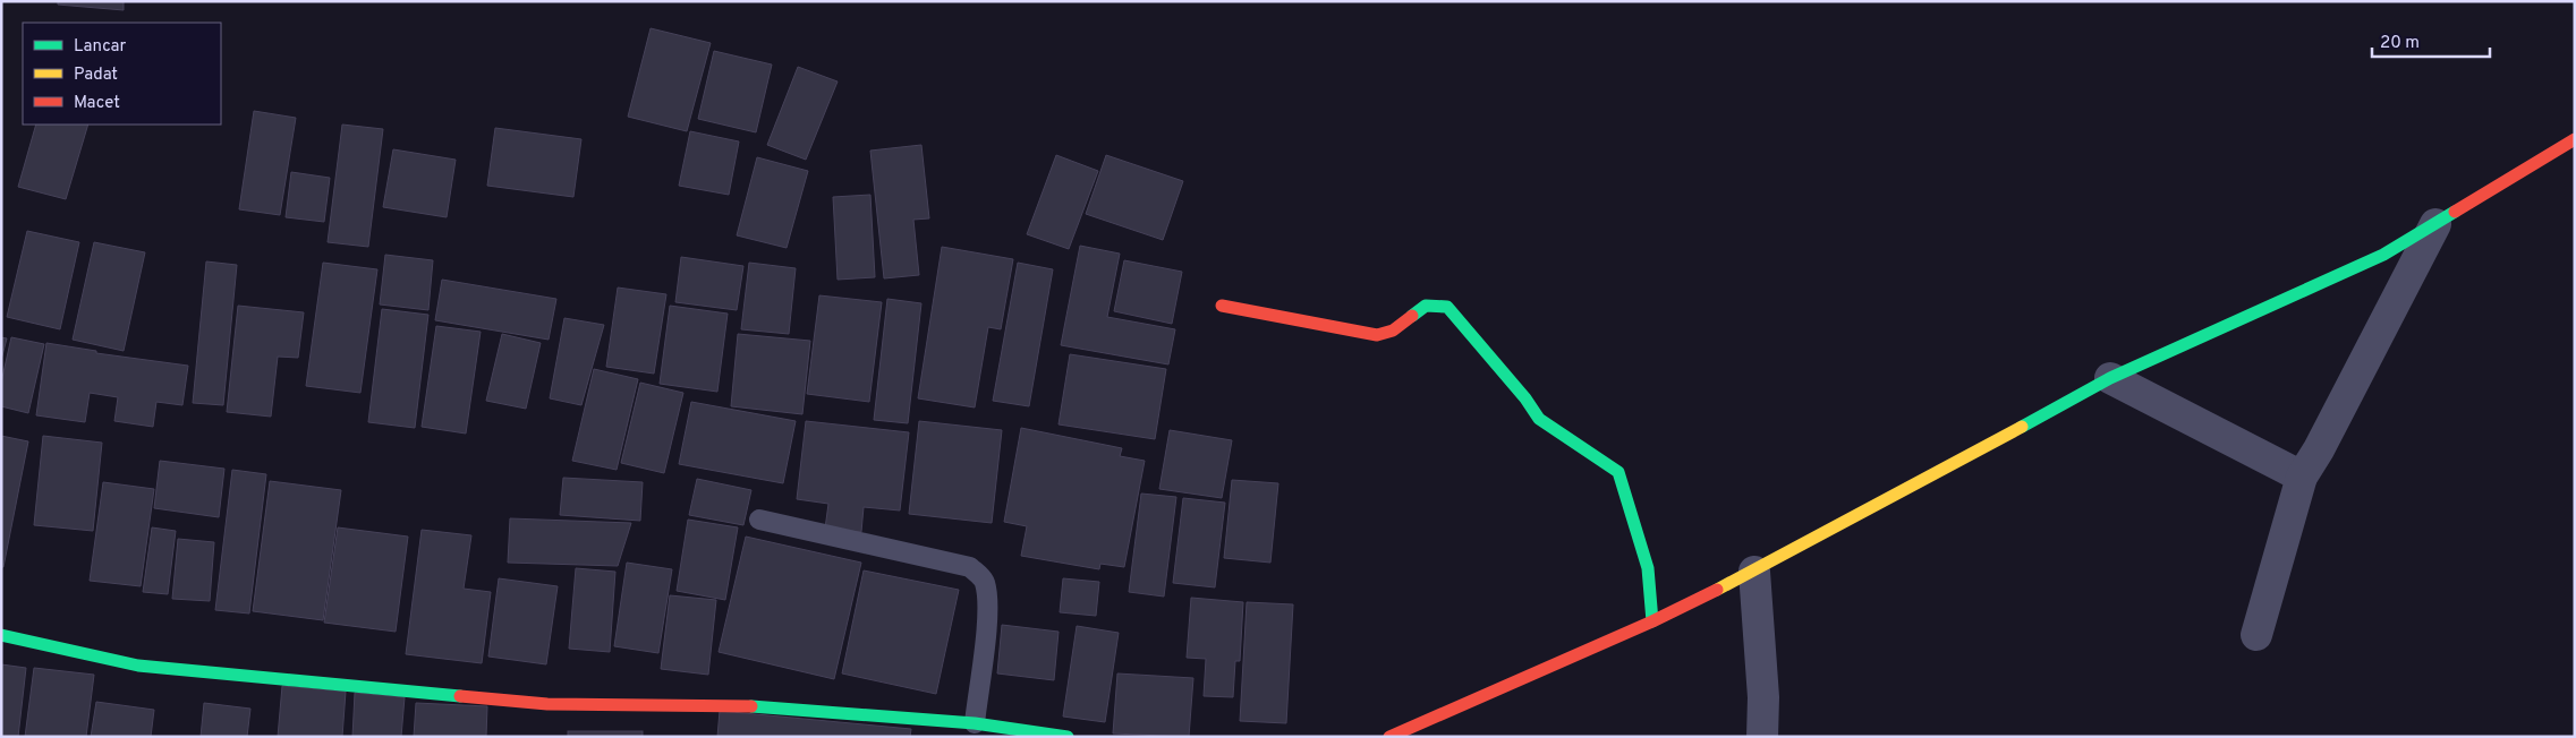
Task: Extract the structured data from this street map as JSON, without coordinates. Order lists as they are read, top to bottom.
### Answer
{
  "legend": ["Lancar", "Padat", "Macet"],
  "scale_bar": "20 m"
}
